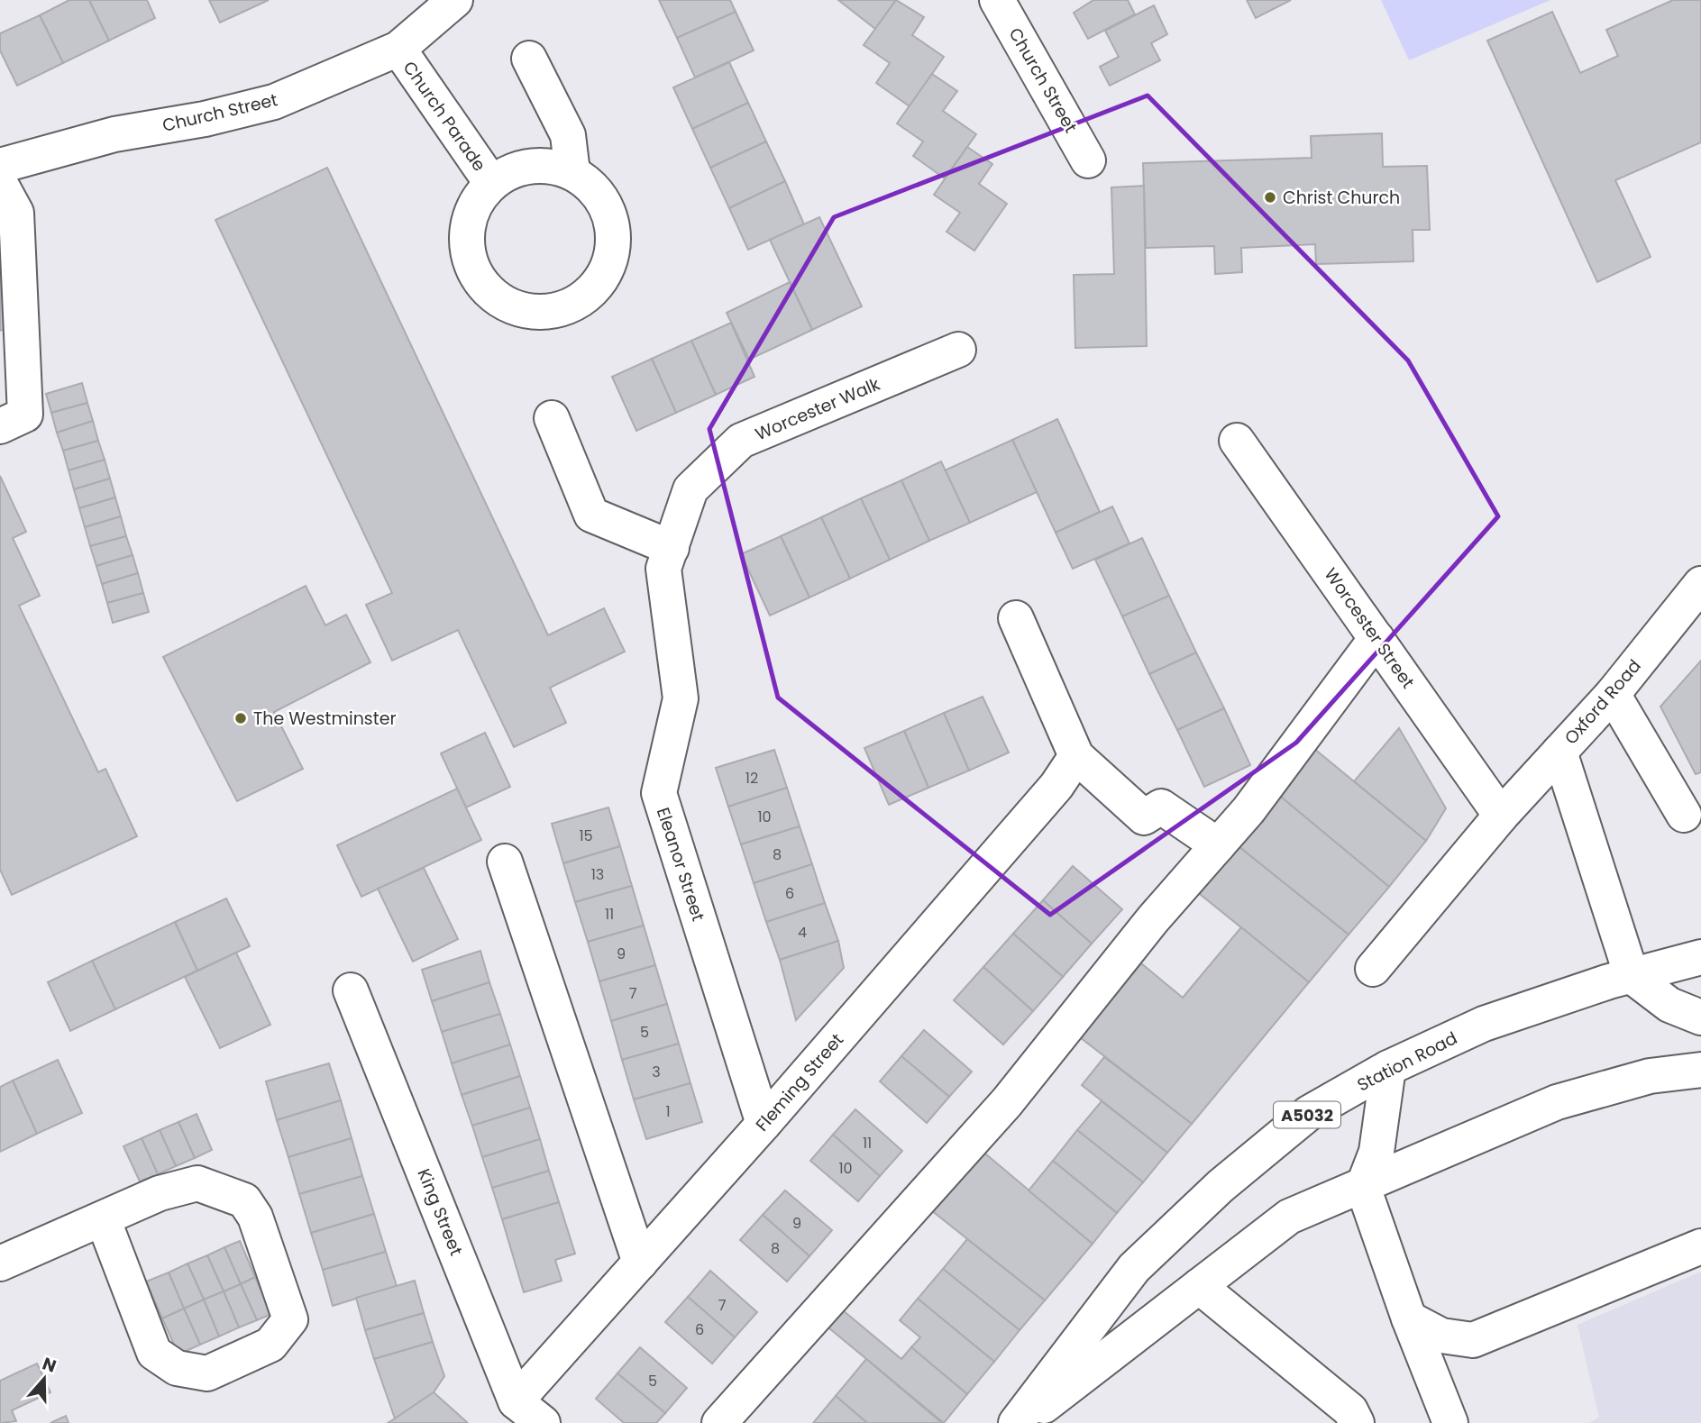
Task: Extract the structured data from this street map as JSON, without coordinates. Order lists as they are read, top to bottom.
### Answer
{
  "streets": {
    "street": [
      "Church Street",
      "Church Parade",
      "Worcester Walk",
      "Worcester Street",
      "Oxford Road",
      "Eleanor Street",
      "Station Road",
      "Fleming Street",
      "A5032",
      "King Street"
    ]
  },
  "crossings": [
    ["Church Street", "Church Parade"],
    ["Worcester Walk", "Eleanor Street"],
    ["Worcester Street", "Oxford Road"],
    ["Eleanor Street", "Fleming Street"],
    ["Fleming Street", "King Street"]
  ],
  "places": ["Christ Church", "The Westminster"],
  "house_numbers": [
    "12",
    "10",
    "15",
    "8",
    "13",
    "6",
    "11",
    "4",
    "9",
    "7",
    "5",
    "3",
    "1",
    "11",
    "10",
    "9",
    "8",
    "7",
    "6",
    "5"
  ],
  "north": "top"
}
